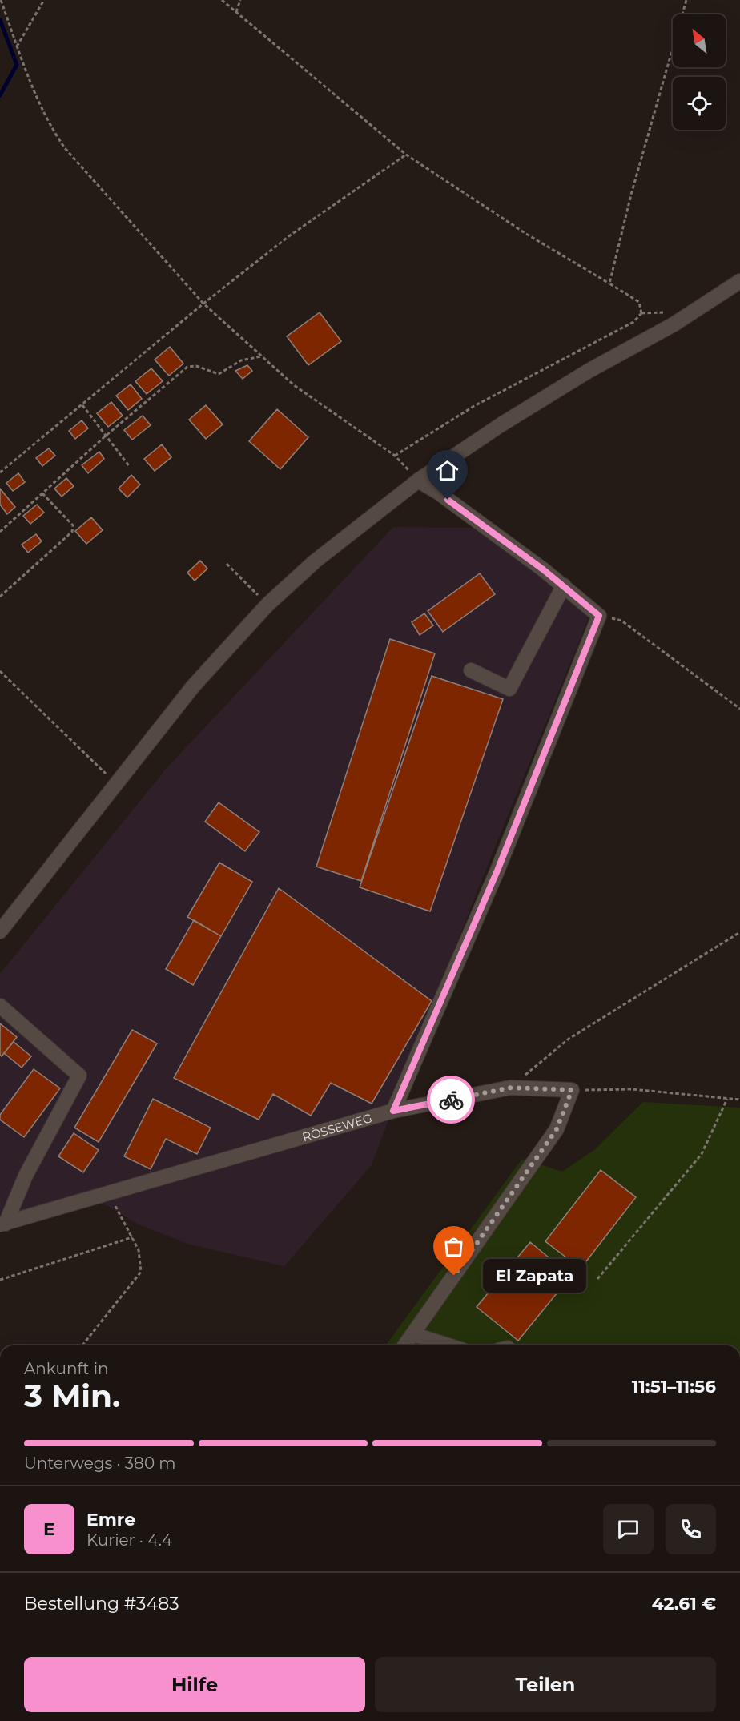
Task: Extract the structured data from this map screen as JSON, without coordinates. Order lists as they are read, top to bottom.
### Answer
{
  "streets": {
    "street": ["RÖSSEWEG"]
  },
  "places": ["El Zapata"],
  "north": "top left",
  "page": {
    "bubble": "El Zapata",
    "heading": ["3 Min.", "Ankunft in", "11:51–11:56"],
    "panel": [
      "Emre",
      "Kurier · 4.4",
      "Bestellung #3483",
      "42.61 €"
    ],
    "bar": "Unterwegs · 380 m",
    "round": "E",
    "buttons": ["Hilfe", "Teilen"]
  }
}
